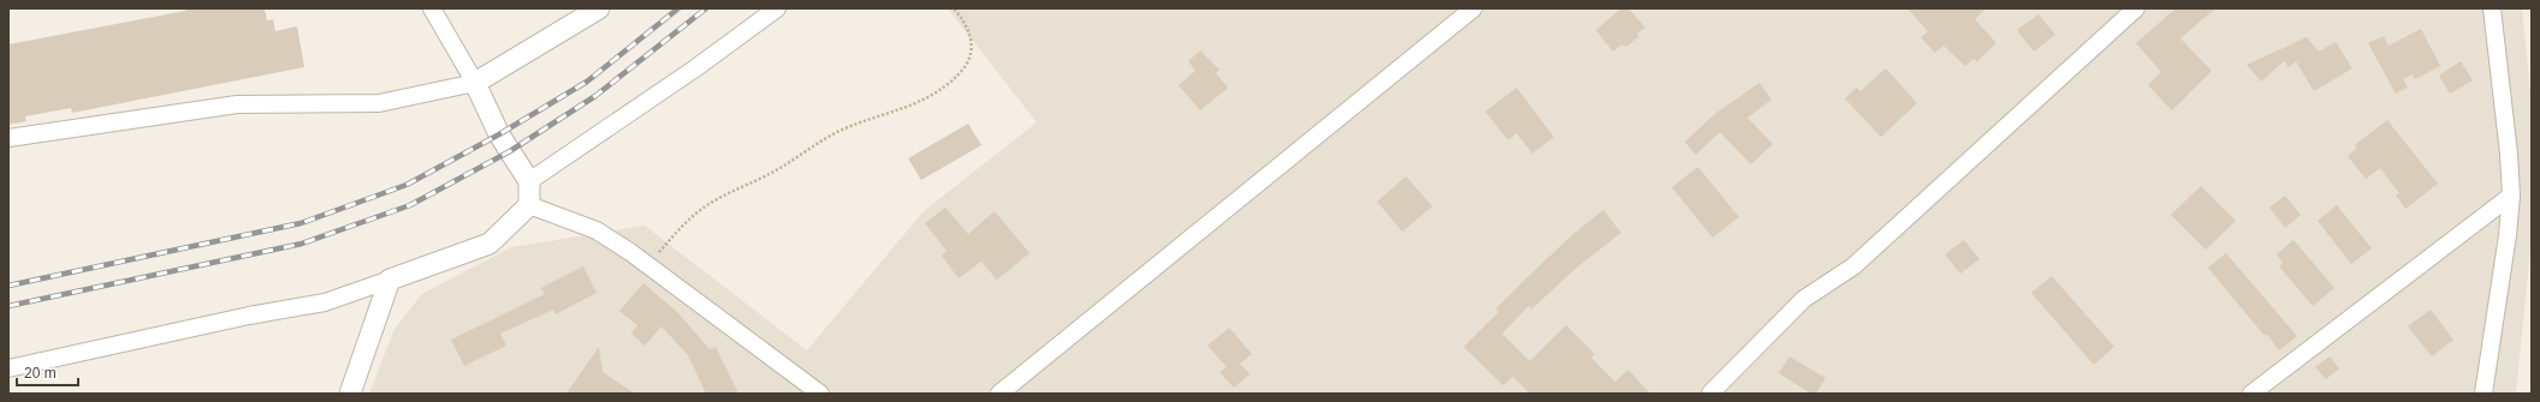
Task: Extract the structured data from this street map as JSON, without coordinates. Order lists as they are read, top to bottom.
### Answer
{
  "scale_bar": "20 m"
}
